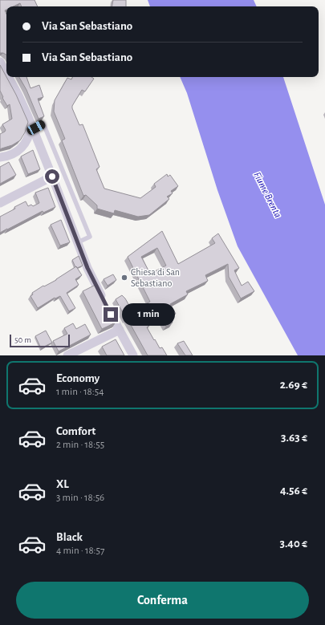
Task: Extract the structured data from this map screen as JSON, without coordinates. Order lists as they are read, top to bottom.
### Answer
{
  "water": ["Fiume Brenta"],
  "places": ["Chiesa di San Sebastiano"],
  "scale_bar": "50 m",
  "page": {
    "banner": ["Via San Sebastiano", "Via San Sebastiano"],
    "bubble": "1 min",
    "scale": "50 m",
    "list": [
      {
        "name": "Economy",
        "note": "1 min · 18:54",
        "value": "2.69 €"
      },
      {
        "name": "Comfort",
        "note": "2 min · 18:55",
        "value": "3.63 €"
      },
      {
        "name": "XL",
        "note": "3 min · 18:56",
        "value": "4.56 €"
      },
      {
        "name": "Black",
        "note": "4 min · 18:57",
        "value": "3.40 €"
      }
    ],
    "buttons": "Conferma"
  }
}
